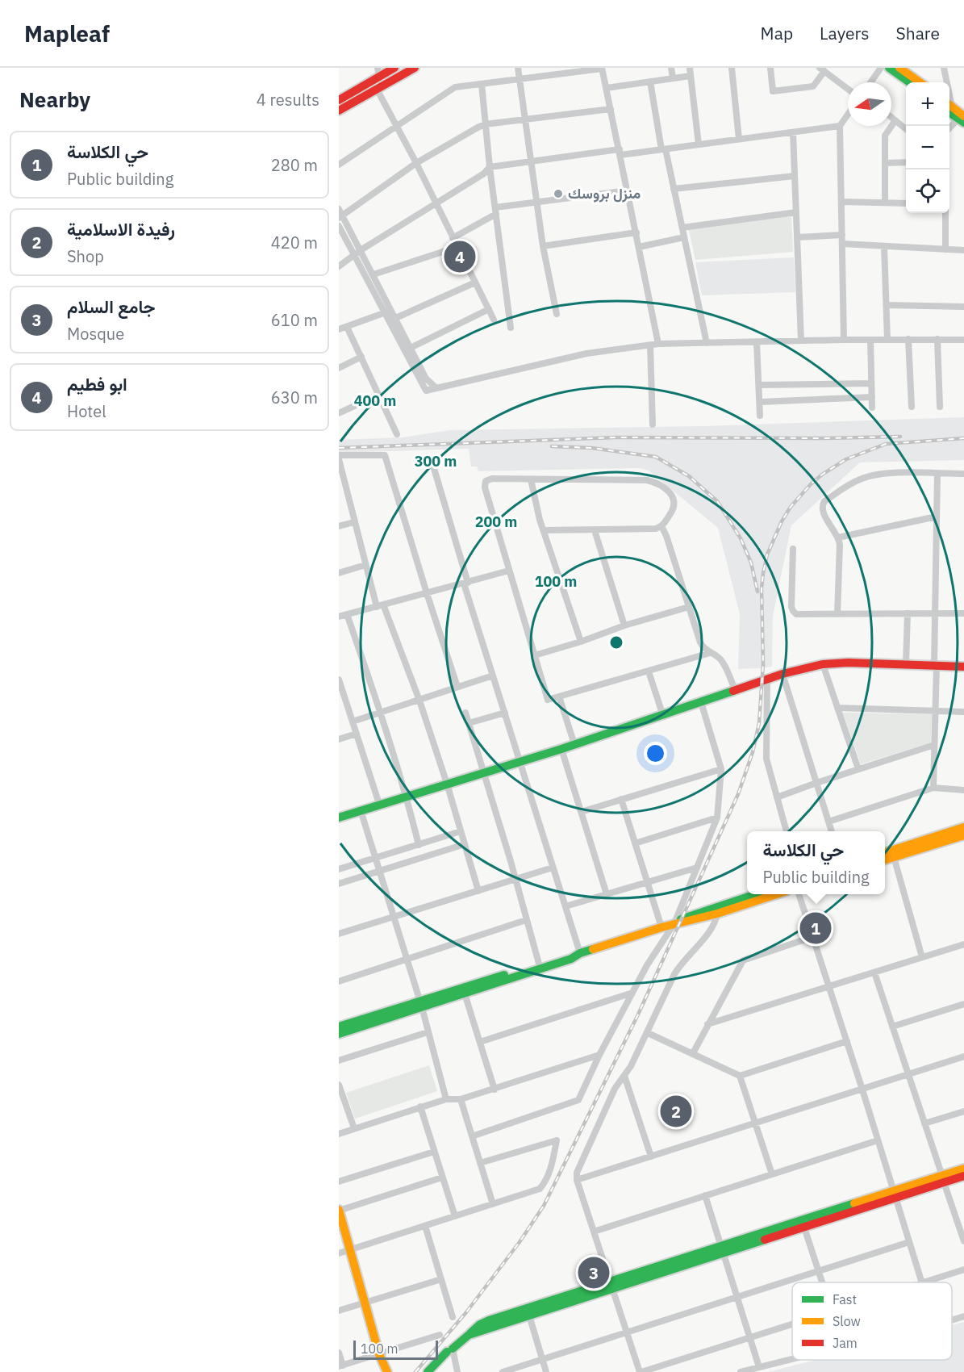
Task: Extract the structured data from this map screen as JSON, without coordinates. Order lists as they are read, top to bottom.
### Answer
{
  "places": ["منزل بروسك"],
  "legend": ["Fast", "Slow", "Jam"],
  "scale_bar": "100 m",
  "north": "left",
  "page": {
    "header": "Mapleaf",
    "nav": ["Map", "Layers", "Share"],
    "heading": ["Nearby", "4 results"],
    "map_buttons": ["+", "−"],
    "list": [
      {
        "mark": "1",
        "name": "حي الكلاسة",
        "note": "Public building",
        "value": "280 m"
      },
      {
        "mark": "2",
        "name": "رفيدة الاسلامية",
        "note": "Shop",
        "value": "420 m"
      },
      {
        "mark": "3",
        "name": "جامع السلام",
        "note": "Mosque",
        "value": "610 m"
      },
      {
        "mark": "4",
        "name": "ابو فطيم",
        "note": "Hotel",
        "value": "630 m"
      }
    ],
    "pins": [
      "4",
      "1",
      "2",
      "3"
    ],
    "popup": ["حي الكلاسة", "Public building"],
    "scale": "100 m"
  },
  "rings": [
    "400 m",
    "300 m",
    "200 m",
    "100 m"
  ]
}
